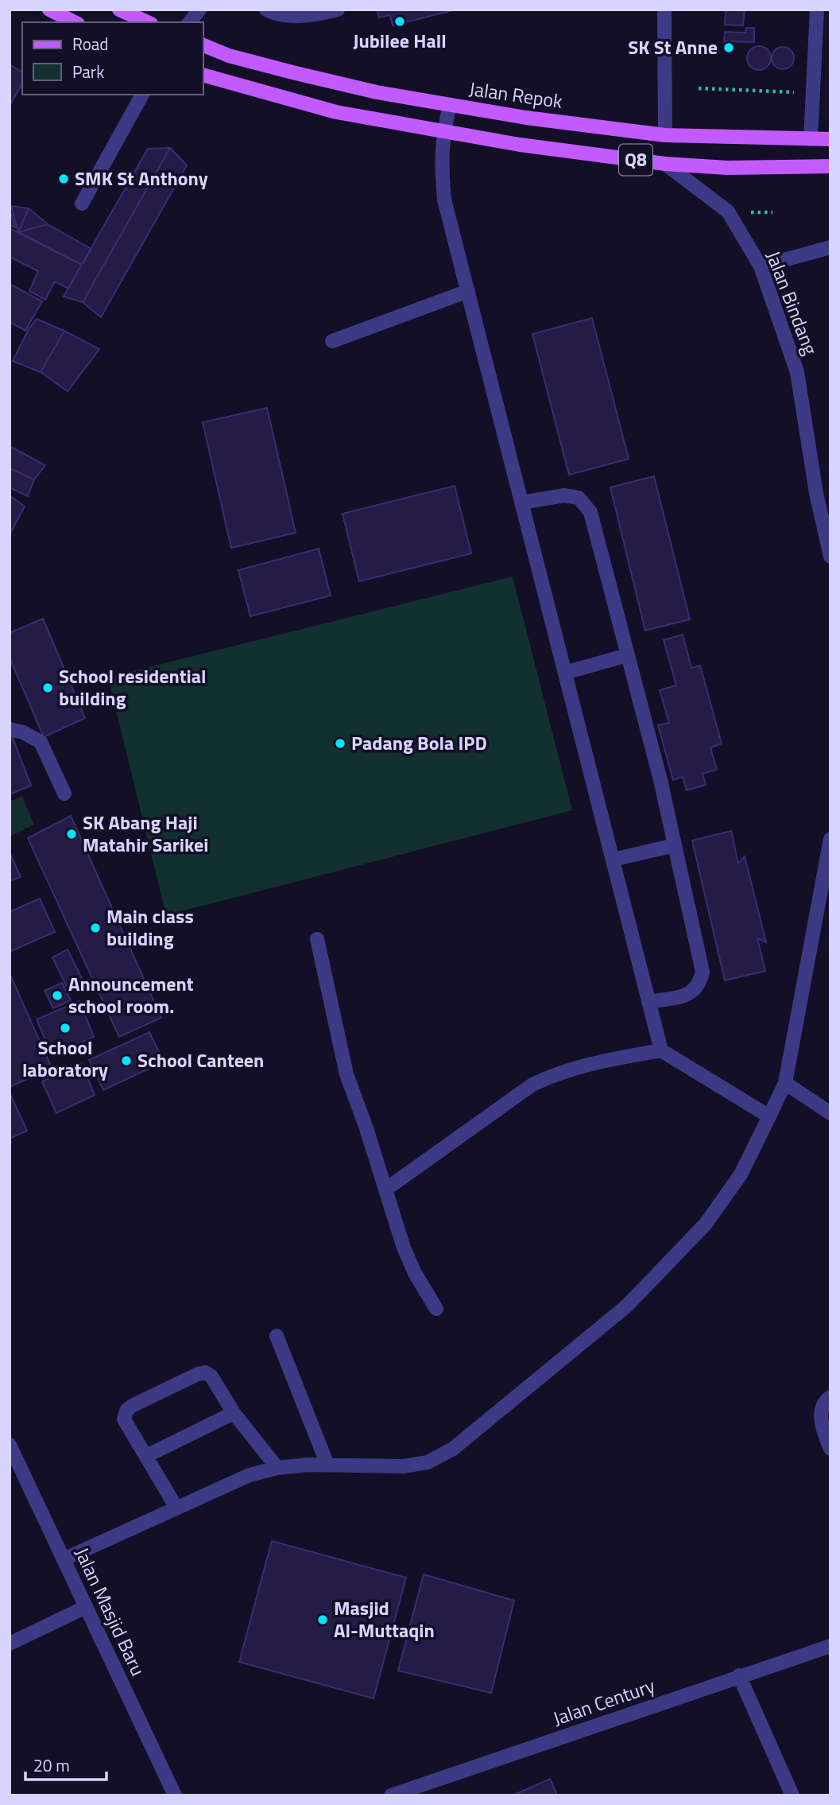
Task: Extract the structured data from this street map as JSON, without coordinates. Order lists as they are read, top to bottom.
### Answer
{
  "streets": {
    "main road": ["Jalan Repok", "Q8"],
    "street": ["Jalan Bindang", "Jalan Masjid Baru", "Jalan Century"]
  },
  "crossings": [
    ["Q8", "Jalan Bindang"]
  ],
  "places": [
    "Jubilee Hall",
    "SK St Anne",
    "SMK St Anthony",
    "School residential building",
    "Padang Bola IPD",
    "SK Abang Haji Matahir Sarikei",
    "Main class building",
    "Announcement school room.",
    "School laboratory",
    "School Canteen",
    "Masjid Al-Muttaqin"
  ],
  "legend": ["Road", "Park"],
  "scale_bar": "20 m"
}
